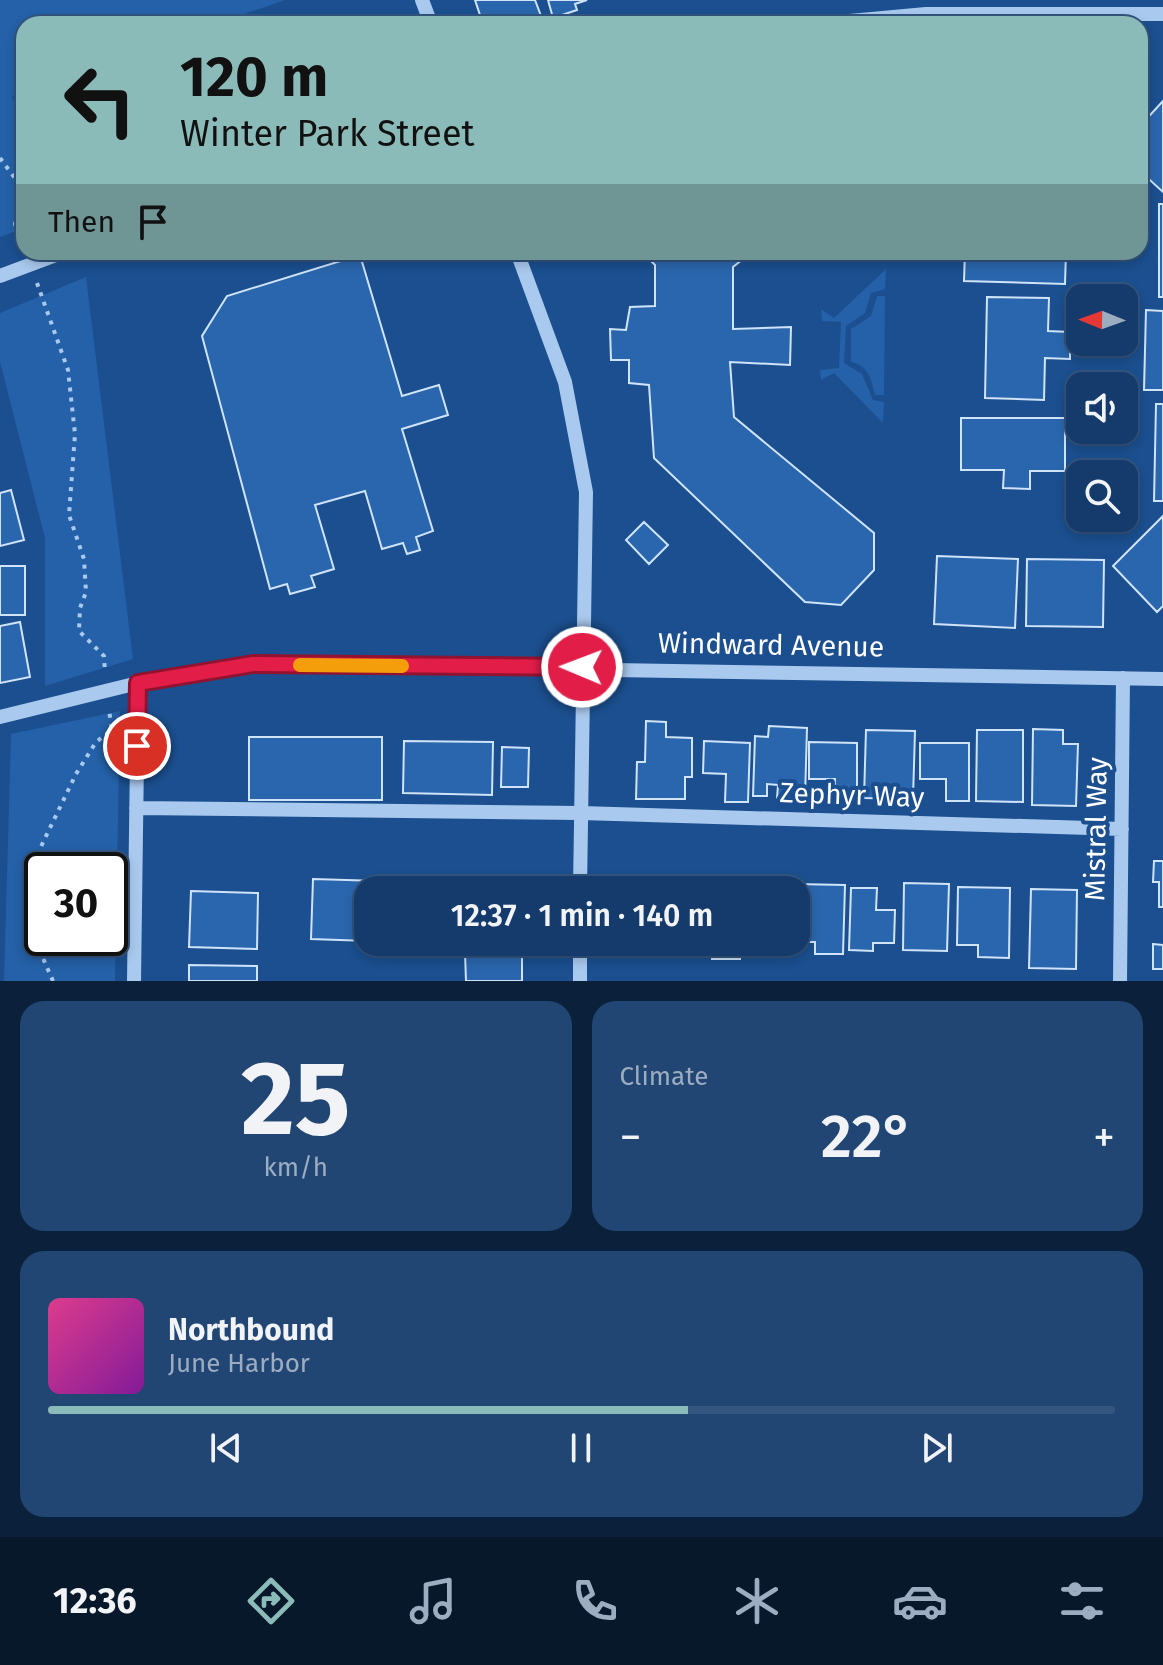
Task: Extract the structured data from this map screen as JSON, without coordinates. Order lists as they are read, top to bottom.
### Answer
{
  "streets": {
    "street": ["Windward Avenue", "Zephyr Way", "Mistral Way"]
  },
  "crossings": [
    ["Windward Avenue", "Mistral Way"],
    ["Zephyr Way", "Mistral Way"]
  ],
  "north": "left",
  "page": {
    "turn": ["120 m", "Winter Park Street"],
    "then": "Then",
    "limit": "30",
    "trip": "12:37 · 1 min · 140 m",
    "tile": [
      ["25", "km/h"],
      "Climate"
    ],
    "heat": ["−", "22°", "+"],
    "song": ["Northbound", "June Harbor"],
    "tabs": "12:36"
  }
}
